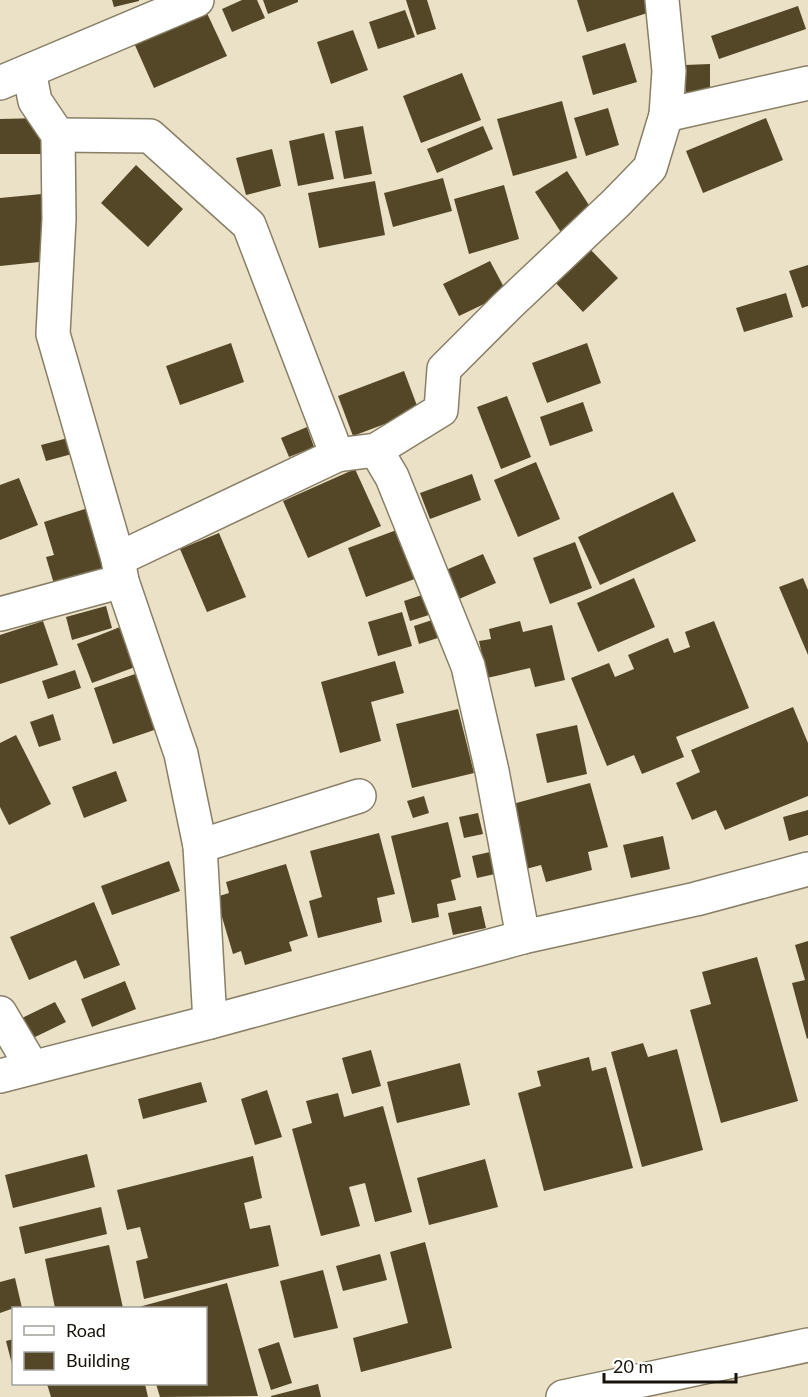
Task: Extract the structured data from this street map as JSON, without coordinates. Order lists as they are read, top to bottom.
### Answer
{
  "legend": ["Road", "Building"],
  "scale_bar": "20 m"
}
